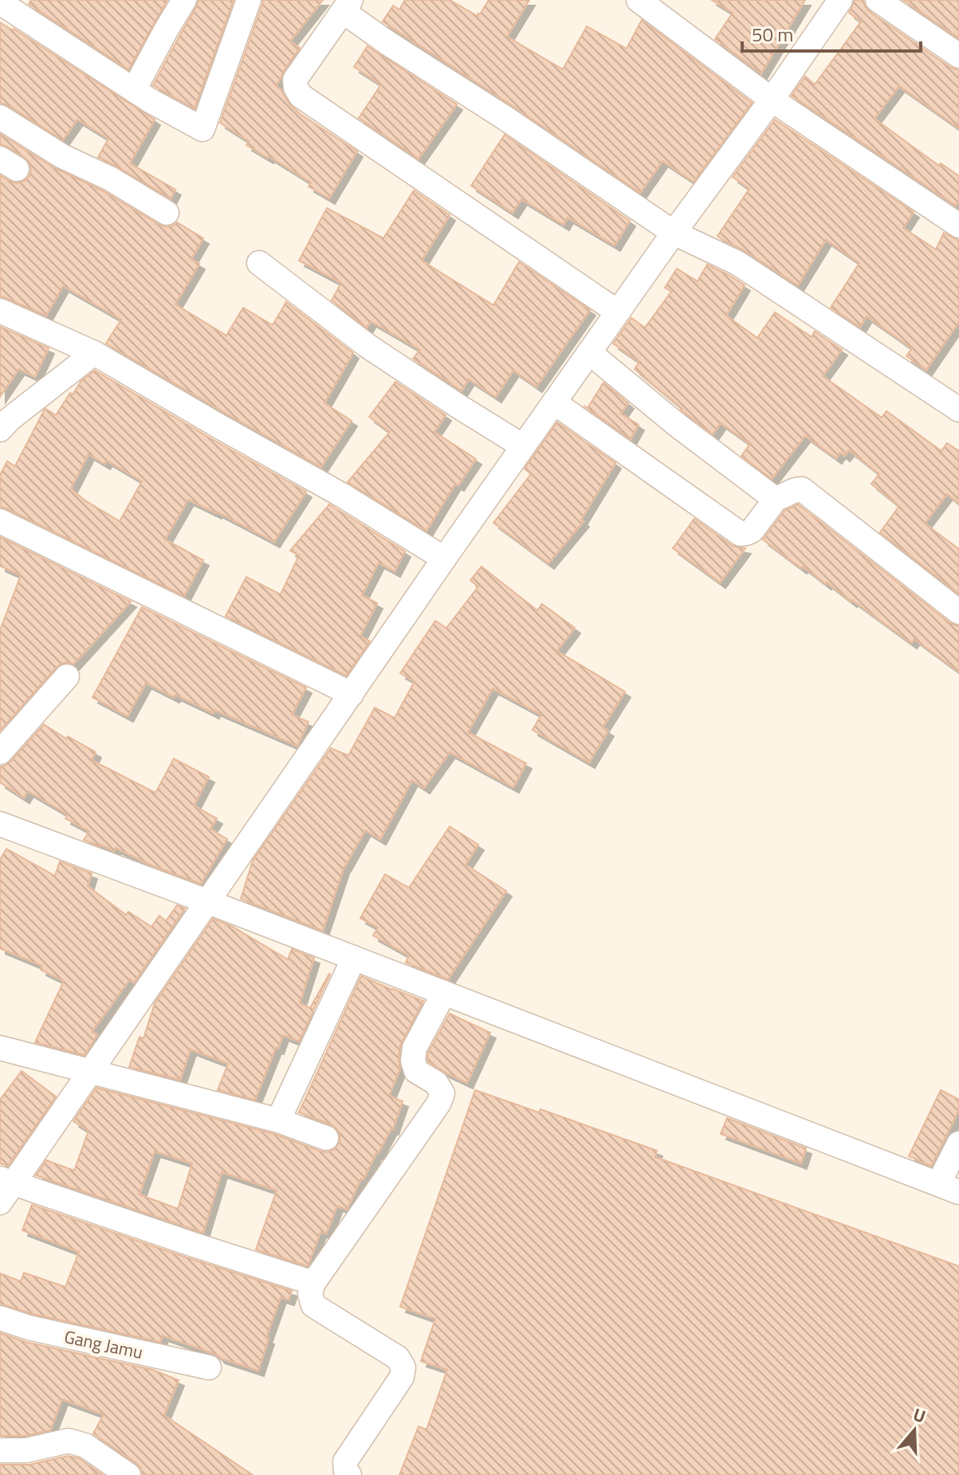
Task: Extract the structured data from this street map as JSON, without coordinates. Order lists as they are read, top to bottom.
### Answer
{
  "streets": {
    "street": ["Gang Jamu"]
  },
  "scale_bar": "50 m",
  "north": "top"
}
